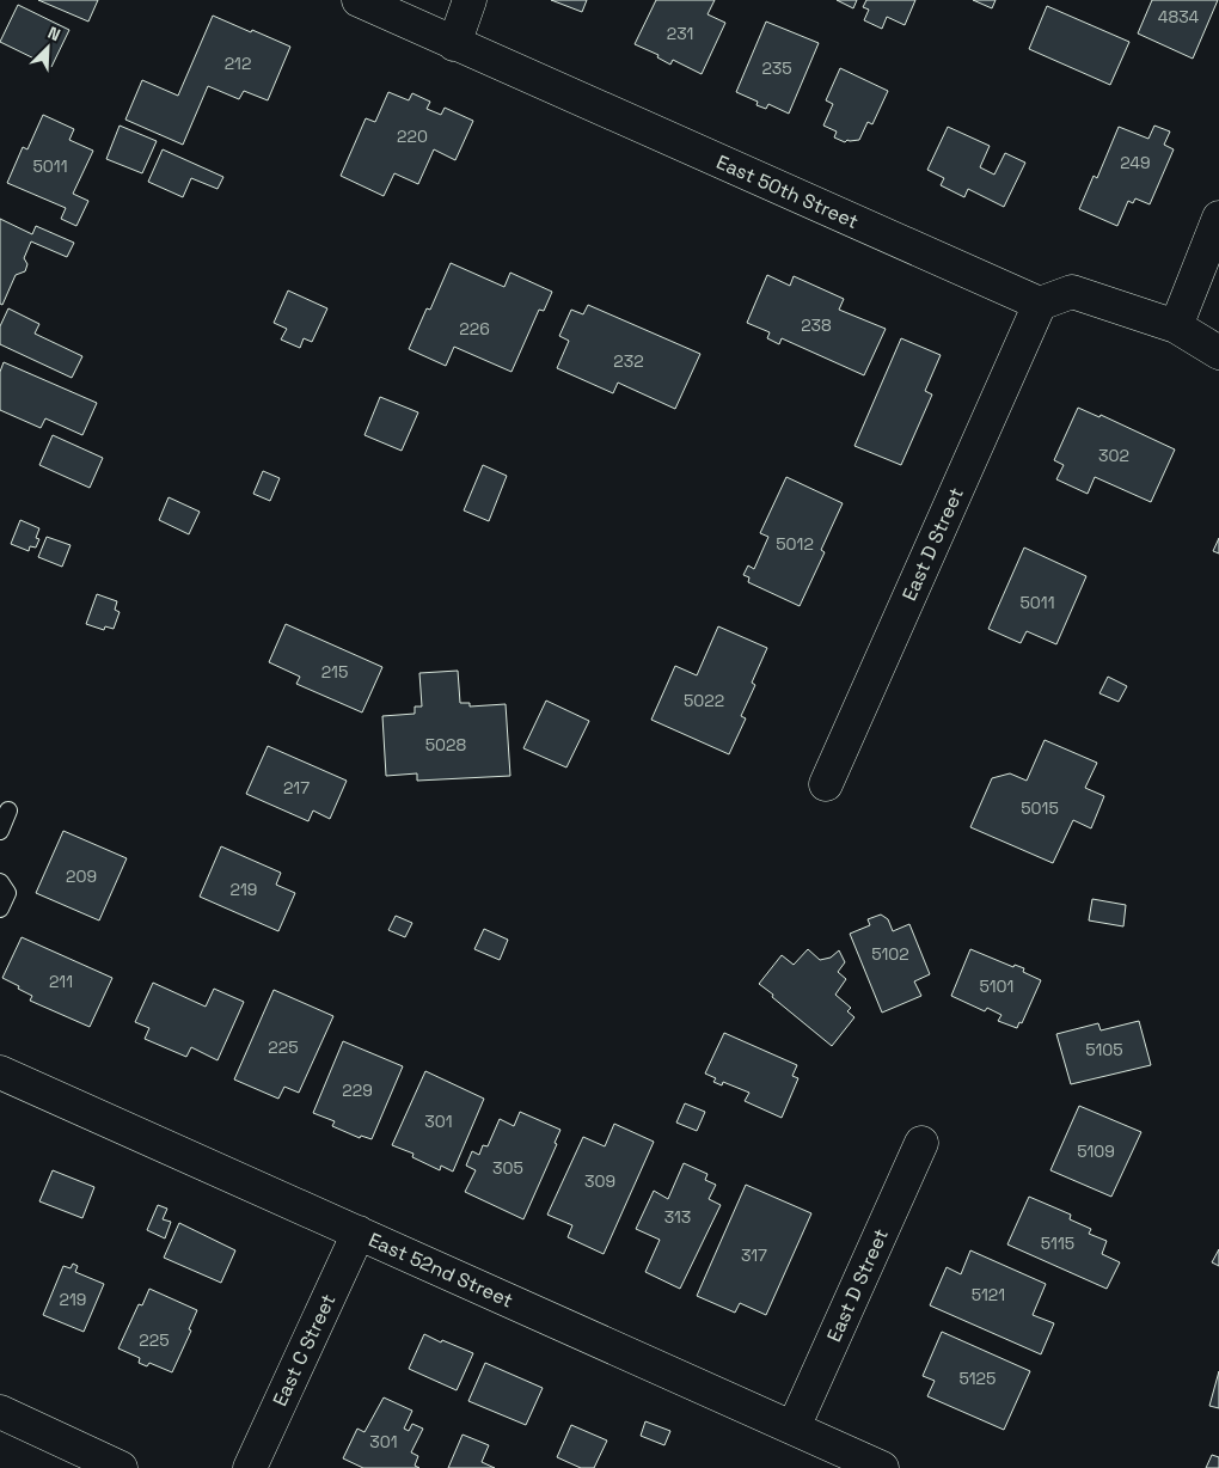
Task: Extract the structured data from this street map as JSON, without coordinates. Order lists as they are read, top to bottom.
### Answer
{
  "streets": {
    "street": [
      "East 50th Street",
      "East D Street",
      "East 52nd Street",
      "East C Street"
    ]
  },
  "crossings": [
    ["East 50th Street", "East D Street"],
    ["East D Street", "East 52nd Street"],
    ["East 52nd Street", "East C Street"]
  ],
  "house_numbers": [
    "4834",
    "231",
    "212",
    "235",
    "220",
    "249",
    "5011",
    "238",
    "226",
    "232",
    "302",
    "5012",
    "5011",
    "215",
    "5022",
    "5028",
    "217",
    "5015",
    "209",
    "219",
    "5102",
    "211",
    "5101",
    "225",
    "5105",
    "229",
    "301",
    "5109",
    "305",
    "309",
    "313",
    "5115",
    "317",
    "5121",
    "219",
    "225",
    "5125",
    "301"
  ],
  "north": "top right"
}
